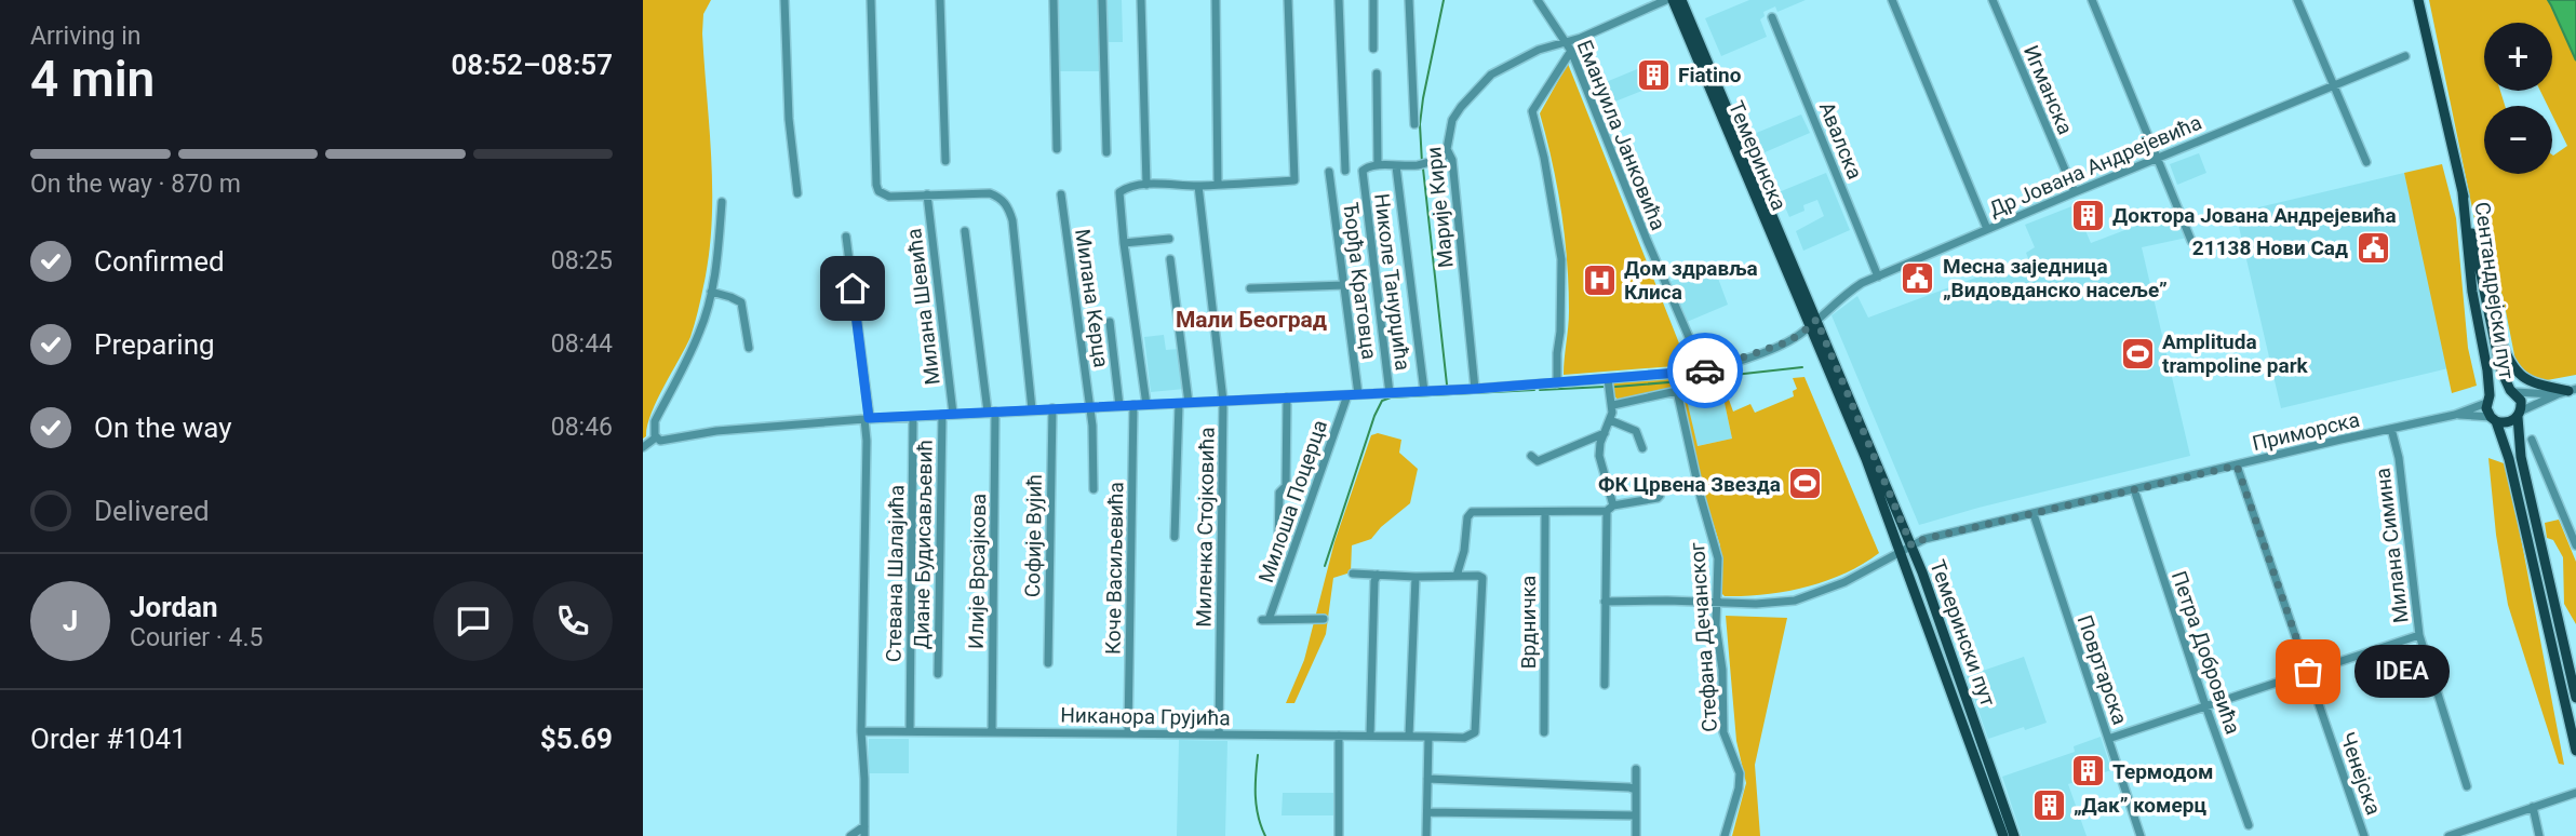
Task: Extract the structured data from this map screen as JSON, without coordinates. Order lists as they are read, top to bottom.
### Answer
{
  "streets": {
    "main road": ["Темеринска", "Сентандрејски пут", "Темерински пут"],
    "street": [
      "Игманска",
      "Емануила Јанковића",
      "Авалска",
      "Др Јована Андрејевића",
      "Марије Кири",
      "Ђорђа Кратовца",
      "Николе Танурџића",
      "Милана Керца",
      "Милана Шевића",
      "Приморска",
      "Милоша Поцерца",
      "Миленка Стојковића",
      "Софије Вујић",
      "Диане Будисављевић",
      "Милана Симина",
      "Коче Васиљевића",
      "Илије Врсајкова",
      "Стевана Шалајића",
      "Врдничка",
      "Стефана Дечанског",
      "Петра Добровића",
      "Повртарска",
      "Никанора Грујића",
      "Ченејска"
    ]
  },
  "crossings": [
    ["Игманска", "Др Јована Андрејевића"],
    ["Емануила Јанковића", "Др Јована Андрејевића"],
    ["Емануила Јанковића", "Марије Кири"],
    ["Авалска", "Др Јована Андрејевића"],
    ["Темеринска", "Др Јована Андрејевића"],
    ["Темеринска", "Темерински пут"],
    ["Др Јована Андрејевића", "Марије Кири"],
    ["Др Јована Андрејевића", "Ђорђа Кратовца"],
    ["Др Јована Андрејевића", "Николе Танурџића"],
    ["Др Јована Андрејевића", "Милана Керца"],
    ["Др Јована Андрејевића", "Милана Шевића"],
    ["Др Јована Андрејевића", "Милоша Поцерца"],
    ["Др Јована Андрејевића", "Миленка Стојковића"],
    ["Др Јована Андрејевића", "Софије Вујић"],
    ["Др Јована Андрејевића", "Диане Будисављевић"],
    ["Др Јована Андрејевића", "Коче Васиљевића"],
    ["Др Јована Андрејевића", "Илије Врсајкова"],
    ["Др Јована Андрејевића", "Стевана Шалајића"],
    ["Др Јована Андрејевића", "Темерински пут"],
    ["Сентандрејски пут", "Приморска"],
    ["Приморска", "Милана Симина"],
    ["Приморска", "Темерински пут"],
    ["Приморска", "Стефана Дечанског"],
    ["Приморска", "Петра Добровића"],
    ["Приморска", "Повртарска"],
    ["Приморска", "Ченејска"],
    ["Миленка Стојковића", "Никанора Грујића"],
    ["Коче Васиљевића", "Никанора Грујића"],
    ["Илије Врсајкова", "Никанора Грујића"],
    ["Стевана Шалајића", "Никанора Грујића"]
  ],
  "districts": ["Мали Београд"],
  "places": {
    "building": [
      "Fiatino",
      "Доктора Јована Андрејевића",
      "Термодом",
      "„Дак” комерц"
    ],
    "public building": ["21138 Нови Сад", "Месна заједница „Видовданско насеље”"],
    "hospital": ["Дом здравља Клиса"],
    "sports": ["Amplituda trampoline park", "ФК Црвена Звезда"],
    "other": ["IDEA"]
  },
  "page": {
    "heading": ["4 min", "Arriving in", "08:52–08:57"],
    "panel": [
      "Jordan",
      "Courier · 4.5",
      "Order #1041",
      "$5.69"
    ],
    "map_buttons": ["+", "−"],
    "bar": "On the way · 870 m",
    "list": [
      ["Confirmed", "08:25"],
      ["Preparing", "08:44"],
      ["On the way", "08:46"],
      "Delivered"
    ],
    "round": "J",
    "bubble": "IDEA"
  }
}
